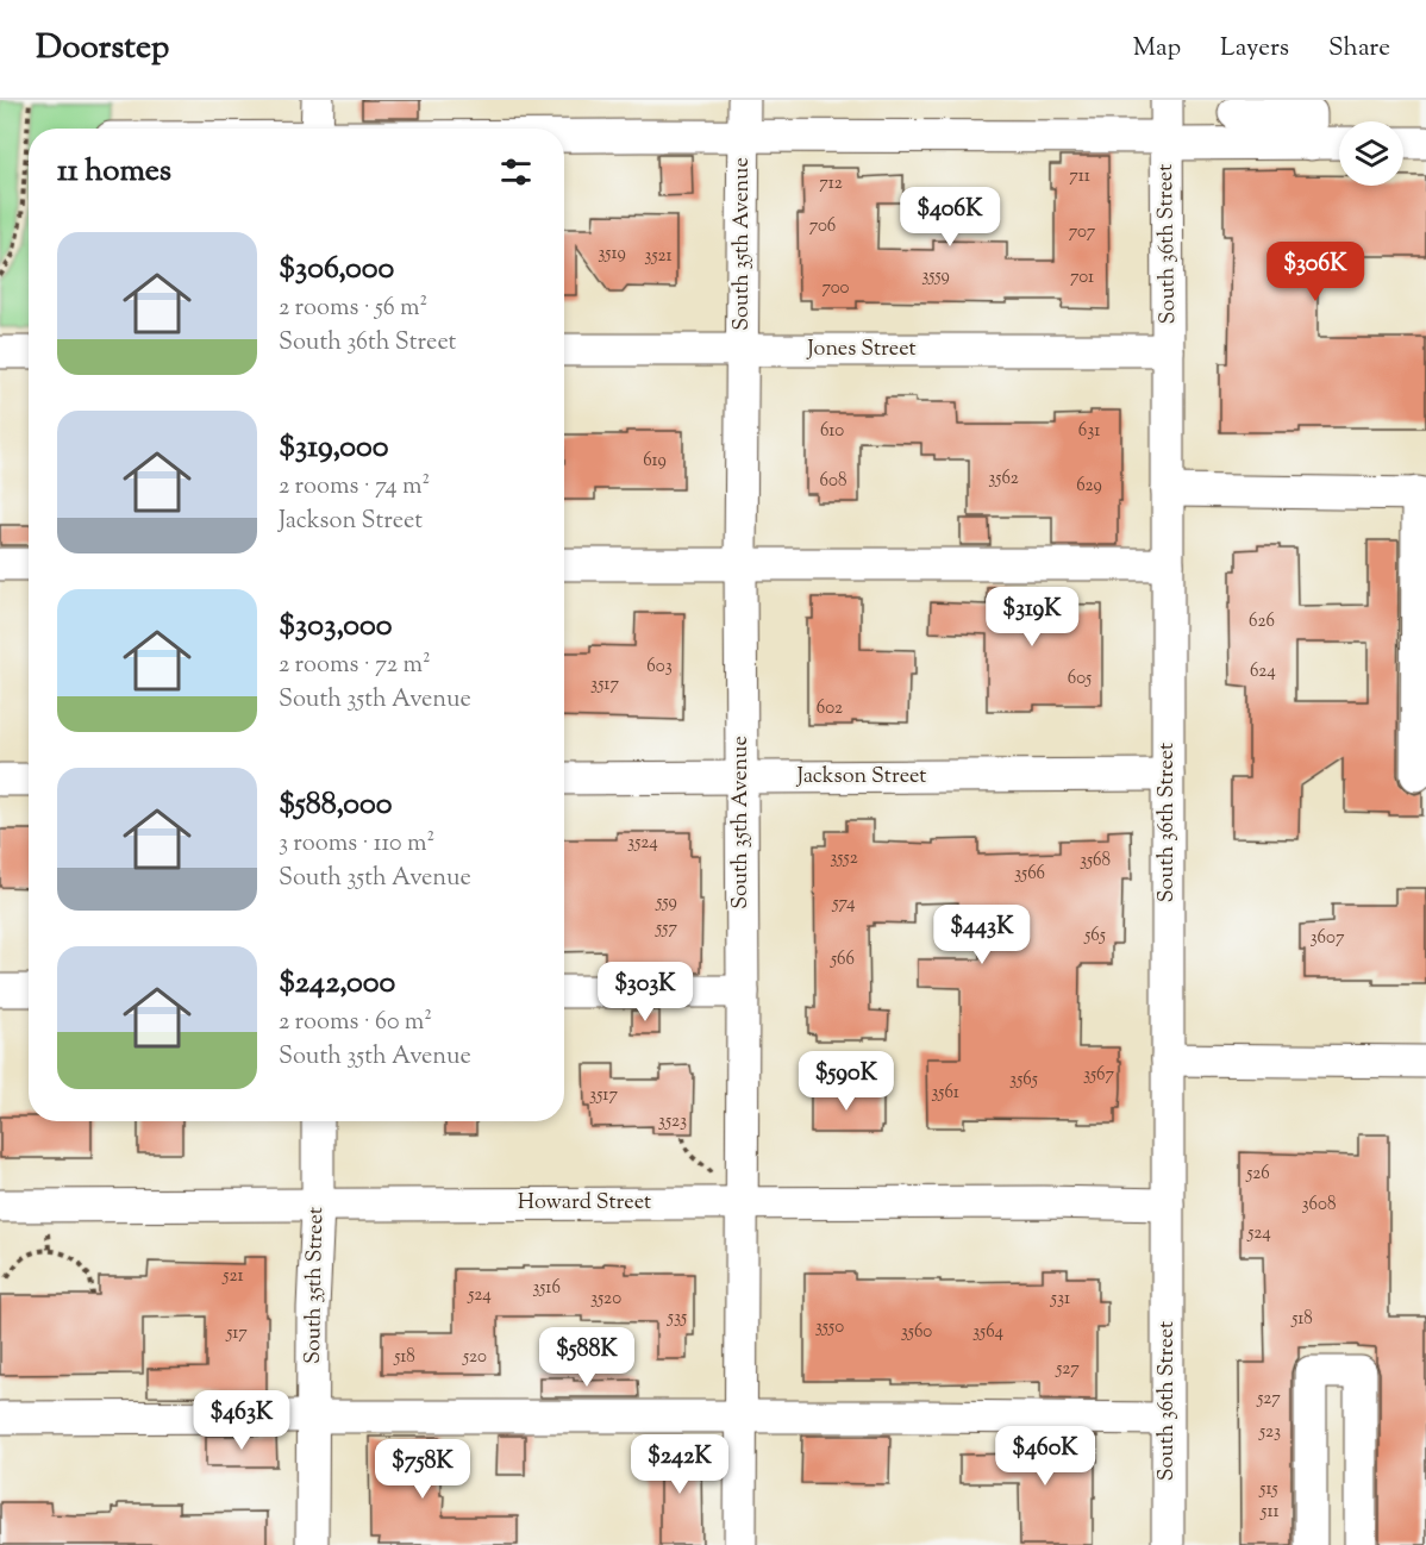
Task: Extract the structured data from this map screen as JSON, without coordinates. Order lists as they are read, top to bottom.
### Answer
{
  "streets": {
    "street": [
      "South 35th Avenue",
      "South 36th Street",
      "Jones Street",
      "Jackson Street",
      "Howard Street",
      "South 35th Street"
    ]
  },
  "crossings": [
    ["South 35th Avenue", "Jones Street"],
    ["South 35th Avenue", "Jackson Street"],
    ["South 35th Avenue", "Howard Street"],
    ["South 36th Street", "Jones Street"],
    ["South 36th Street", "Jackson Street"],
    ["South 36th Street", "Howard Street"],
    ["Howard Street", "South 35th Street"]
  ],
  "house_numbers": [
    "711",
    "712",
    "706",
    "707",
    "3519",
    "3521",
    "3559",
    "701",
    "700",
    "610",
    "631",
    "619",
    "3562",
    "608",
    "629",
    "626",
    "603",
    "624",
    "605",
    "3517",
    "602",
    "3524",
    "3552",
    "3568",
    "3566",
    "559",
    "574",
    "557",
    "565",
    "3607",
    "566",
    "3567",
    "3565",
    "3561",
    "3517",
    "3523",
    "526",
    "3608",
    "524",
    "521",
    "3516",
    "524",
    "3520",
    "531",
    "535",
    "518",
    "3550",
    "3560",
    "3564",
    "517",
    "518",
    "520",
    "527",
    "527",
    "523",
    "515",
    "511"
  ],
  "page": {
    "header": "Doorstep",
    "nav": ["Map", "Layers", "Share"],
    "heading": "11 homes",
    "price": [
      "$406K",
      "$306K",
      "$319K",
      "$443K",
      "$303K",
      "$590K",
      "$588K",
      "$463K",
      "$460K",
      "$242K",
      "$758K"
    ],
    "list": [
      {
        "name": "$306,000",
        "note": "2 rooms · 56 m² · South 36th Street"
      },
      {
        "name": "$319,000",
        "note": "2 rooms · 74 m² · Jackson Street"
      },
      {
        "name": "$303,000",
        "note": "2 rooms · 72 m² · South 35th Avenue"
      },
      {
        "name": "$588,000",
        "note": "3 rooms · 110 m² · South 35th Avenue"
      },
      {
        "name": "$242,000",
        "note": "2 rooms · 60 m² · South 35th Avenue"
      }
    ]
  }
}
